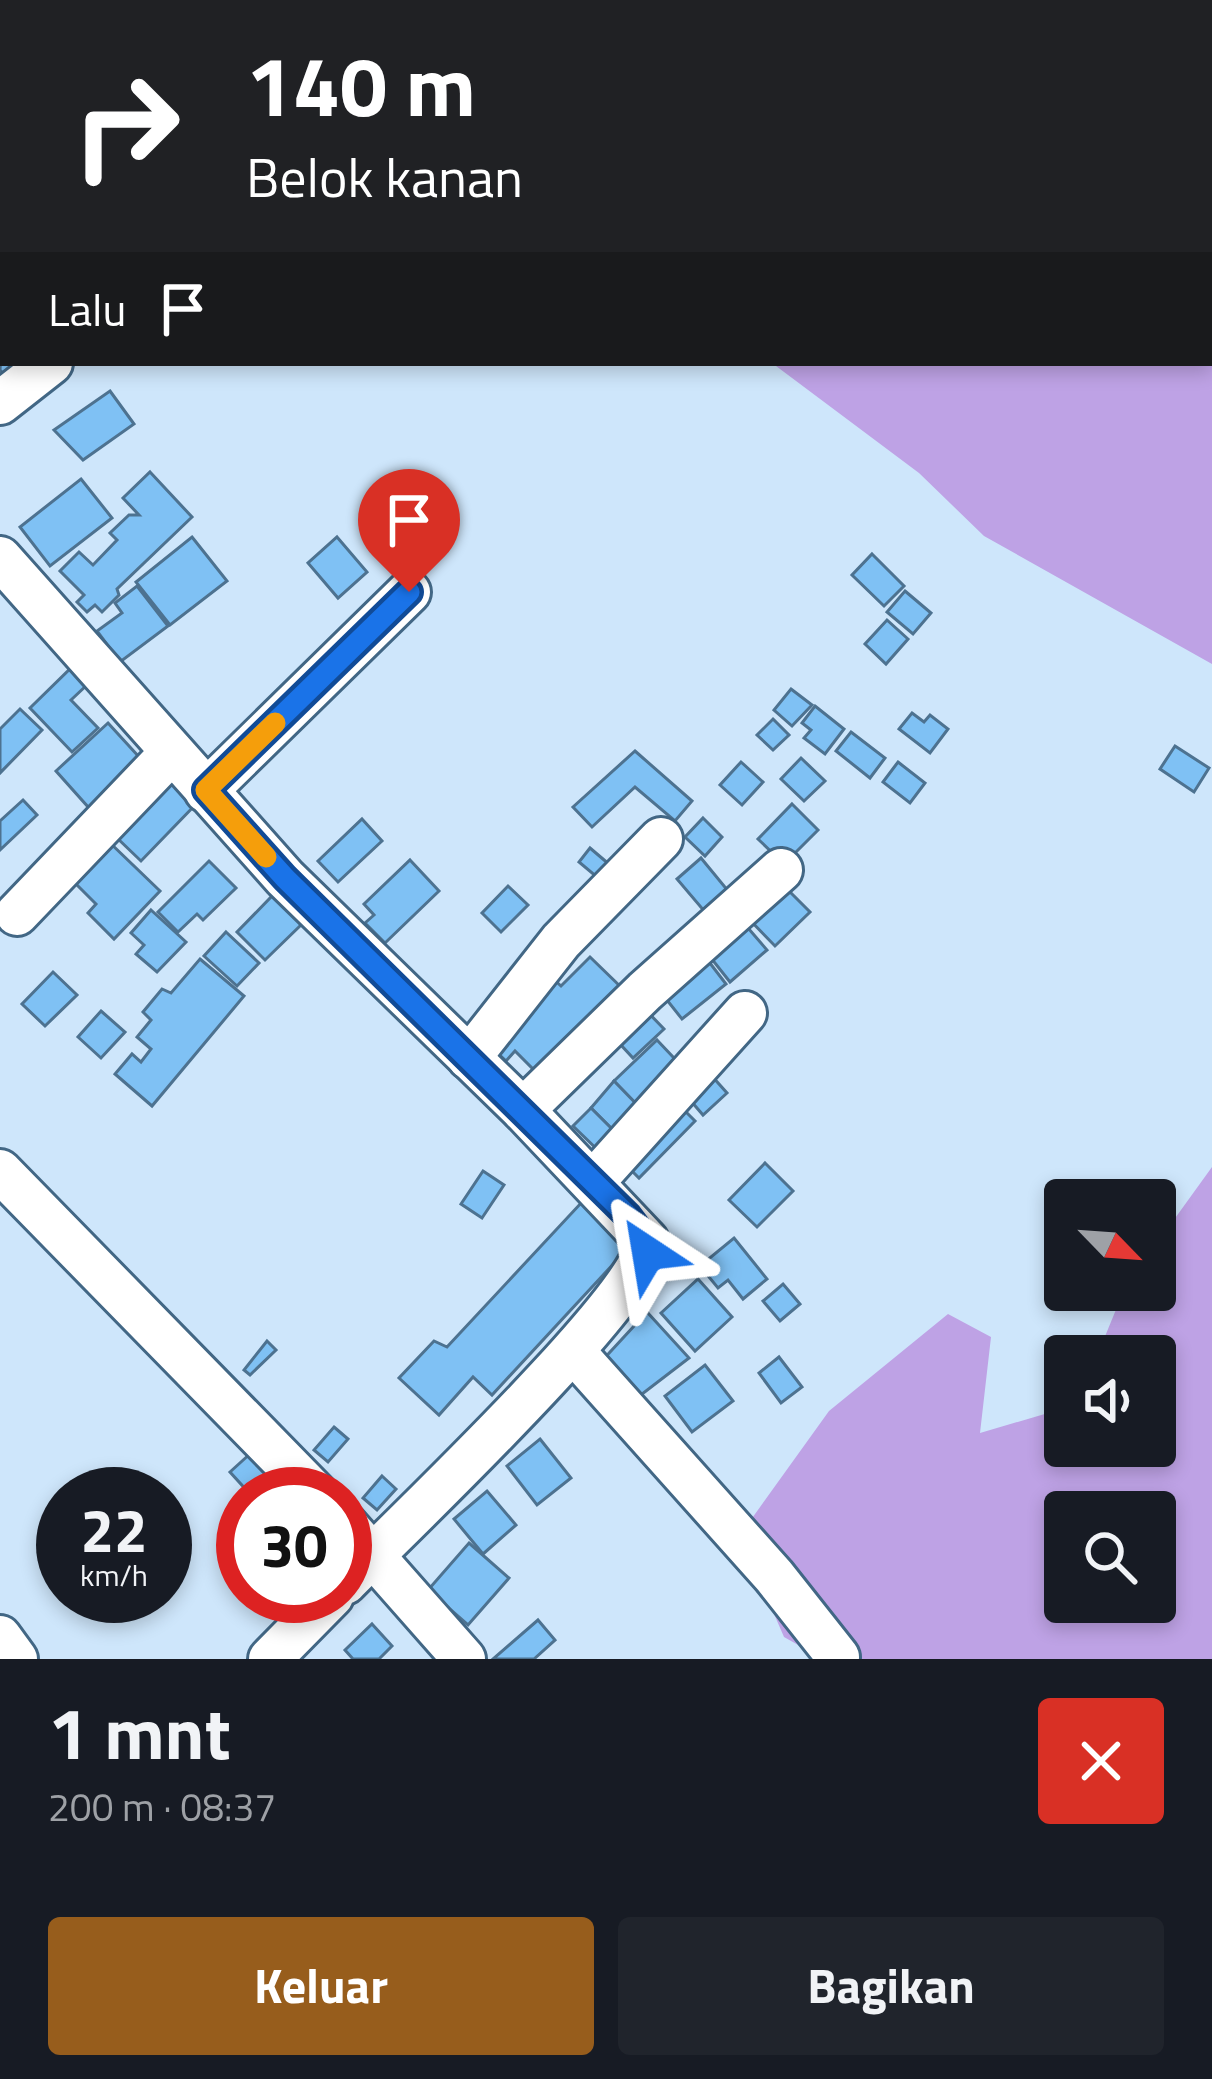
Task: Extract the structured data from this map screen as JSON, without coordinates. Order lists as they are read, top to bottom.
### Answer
{
  "north": "bottom right",
  "page": {
    "turn": ["140 m", "Belok kanan"],
    "then": "Lalu",
    "speed": "22 km/h",
    "limit": "30",
    "heading": ["1 mnt", "200 m · 08:37"],
    "buttons": ["Keluar", "Bagikan"]
  }
}
